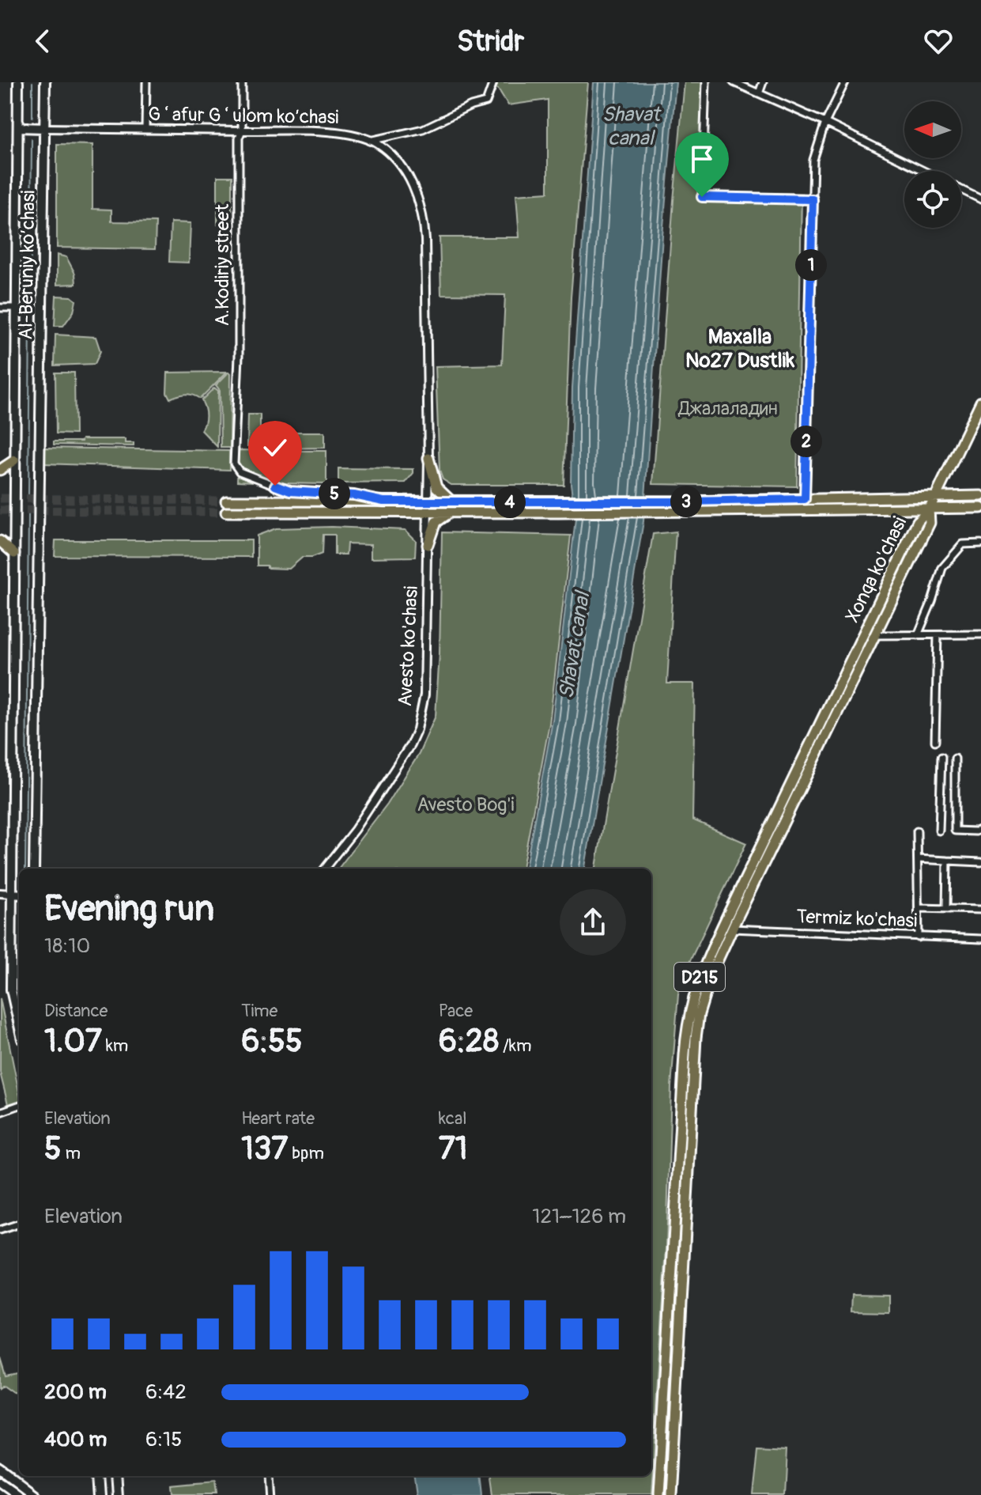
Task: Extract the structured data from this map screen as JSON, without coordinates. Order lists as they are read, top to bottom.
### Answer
{
  "streets": {
    "main road": ["Al-Beruniy ko’chasi", "Xonqa ko'chasi", "D215"],
    "street": [
      "Gʻafur Gʻulom ko’chasi",
      "A.Kodiriy street",
      "Avesto ko'chasi",
      "Termiz ko'chasi"
    ]
  },
  "crossings": [
    ["Gʻafur Gʻulom ko’chasi", "Al-Beruniy ko’chasi"],
    ["Gʻafur Gʻulom ko’chasi", "A.Kodiriy street"],
    ["Gʻafur Gʻulom ko’chasi", "Avesto ko'chasi"],
    ["Xonqa ko'chasi", "Termiz ko'chasi"]
  ],
  "districts": ["Maxalla №27 Dustlik"],
  "water": ["Shavat canal"],
  "parks": ["Джалаладин", "Avesto Bog'i"],
  "north": "left",
  "page": {
    "header": "Stridr",
    "pins": [
      "1",
      "2",
      "5",
      "3",
      "4"
    ],
    "heading": ["Evening run", "18:10"],
    "stats": [
      ["Distance", "1.07 km"],
      ["Time", "6:55"],
      ["Pace", "6:28 /km"],
      ["Elevation", "5 m"],
      ["Heart rate", "137 bpm"],
      ["kcal", "71"]
    ],
    "chart": ["Elevation", "121–126 m"],
    "list": [
      {
        "name": "200 m",
        "note": "6:42"
      },
      {
        "name": "400 m",
        "note": "6:15"
      }
    ]
  }
}
